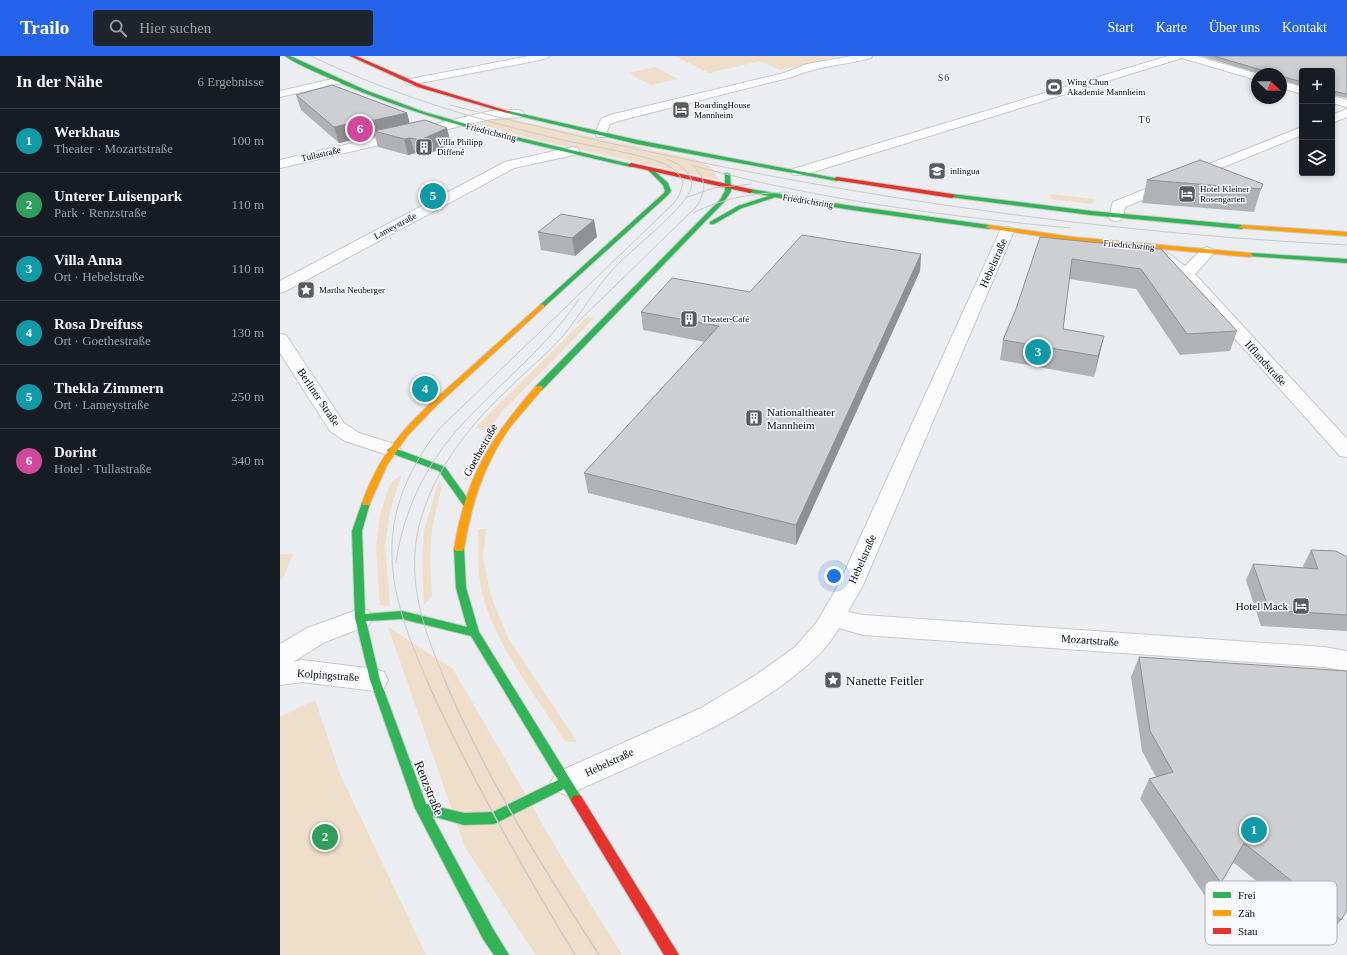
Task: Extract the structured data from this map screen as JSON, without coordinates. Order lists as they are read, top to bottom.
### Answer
{
  "streets": {
    "main road": ["Friedrichsring", "Goethestraße", "Renzstraße"],
    "street": [
      "Tullastraße",
      "Lameystraße",
      "Hebelstraße",
      "Ifflandstraße",
      "Berliner Straße",
      "Mozartstraße",
      "Kolpingstraße"
    ]
  },
  "crossings": [
    ["Friedrichsring", "Tullastraße"],
    ["Friedrichsring", "Lameystraße"],
    ["Friedrichsring", "Hebelstraße"],
    ["Friedrichsring", "Ifflandstraße"],
    ["Friedrichsring", "Goethestraße"],
    ["Hebelstraße", "Goethestraße"],
    ["Hebelstraße", "Mozartstraße"],
    ["Kolpingstraße", "Renzstraße"]
  ],
  "districts": ["S6", "T6"],
  "places": {
    "sports": ["Wing Chun Akademie Mannheim"],
    "hotel": ["BoardingHouse Mannheim", "Hotel Kleiner Rosengarten", "Hotel Mack"],
    "building": ["Villa Philipp Diffené", "Theater-Café", "Nationaltheater Mannheim"],
    "school or university": ["inlingua"],
    "place": ["Martha Neuberger", "Nanette Feitler"]
  },
  "legend": ["Frei", "Zäh", "Stau"],
  "north": "right",
  "page": {
    "header": "Trailo",
    "search": "Hier suchen",
    "nav": [
      "Start",
      "Karte",
      "Über uns",
      "Kontakt"
    ],
    "heading": ["In der Nähe", "6 Ergebnisse"],
    "map_buttons": ["+", "−"],
    "list": [
      {
        "mark": "1",
        "name": "Werkhaus",
        "note": "Theater · Mozartstraße",
        "value": "100 m"
      },
      {
        "mark": "2",
        "name": "Unterer Luisenpark",
        "note": "Park · Renzstraße",
        "value": "110 m"
      },
      {
        "mark": "3",
        "name": "Villa Anna",
        "note": "Ort · Hebelstraße",
        "value": "110 m"
      },
      {
        "mark": "4",
        "name": "Rosa Dreifuss",
        "note": "Ort · Goethestraße",
        "value": "130 m"
      },
      {
        "mark": "5",
        "name": "Thekla Zimmern",
        "note": "Ort · Lameystraße",
        "value": "250 m"
      },
      {
        "mark": "6",
        "name": "Dorint",
        "note": "Hotel · Tullastraße",
        "value": "340 m"
      }
    ],
    "pins": [
      "6",
      "5",
      "3",
      "4",
      "1",
      "2"
    ]
  }
}
